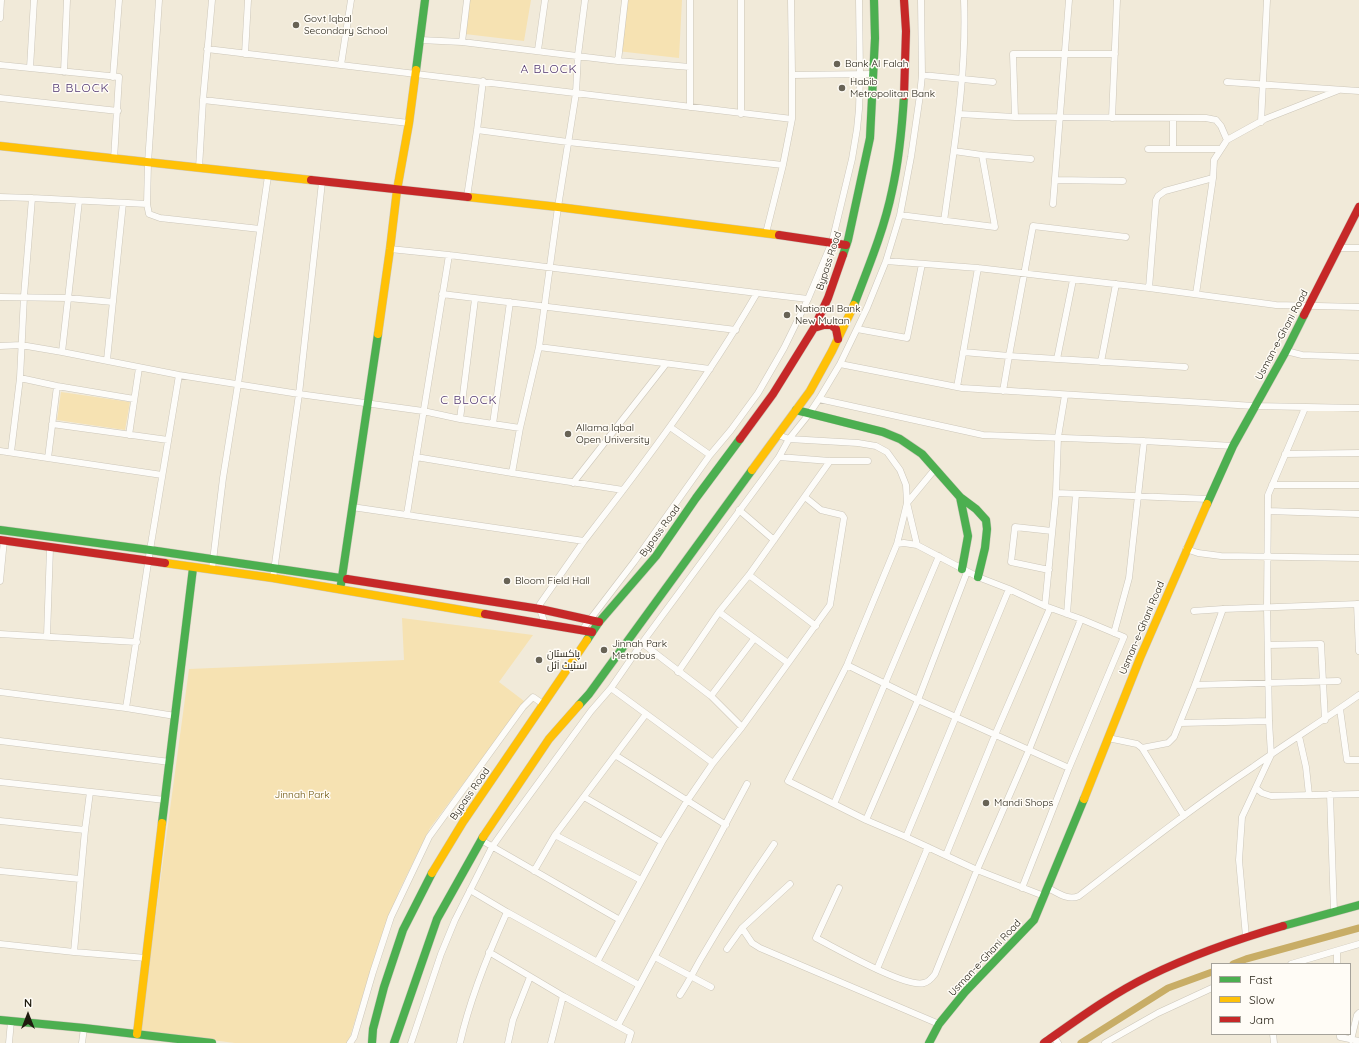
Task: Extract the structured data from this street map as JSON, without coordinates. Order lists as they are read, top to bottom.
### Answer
{
  "streets": {
    "main road": ["Bypass Road", "Usman-e-Ghani Road"]
  },
  "districts": ["A BLOCK", "B BLOCK", "C BLOCK"],
  "parks": ["Jinnah Park"],
  "places": [
    "Govt Iqbal Secondary School",
    "Bank Al Falah",
    "Habib Metropolitan Bank",
    "National Bank New Multan",
    "Allama Iqbal Open University",
    "Bloom Field Hall",
    "Jinnah Park Metrobus",
    "پاکستان اسٹیٹ آئل",
    "Mandi Shops"
  ],
  "legend": ["Fast", "Slow", "Jam"],
  "north": "top"
}
